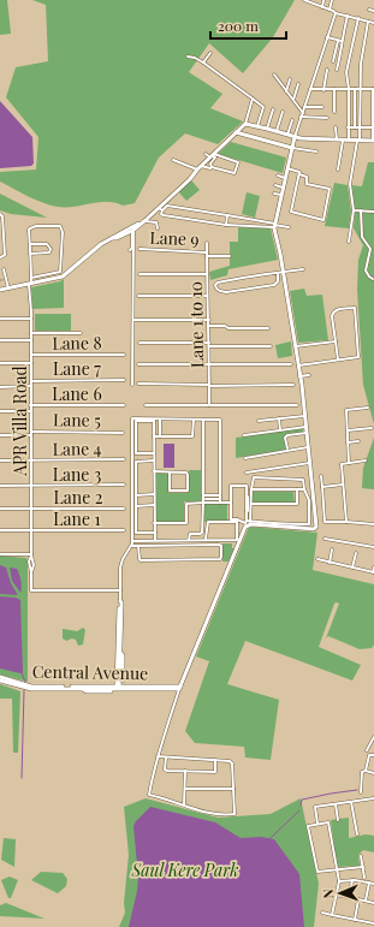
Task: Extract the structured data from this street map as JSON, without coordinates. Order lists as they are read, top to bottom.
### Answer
{
  "streets": {
    "street": [
      "Lane 9",
      "Lane 1 to 10",
      "Lane 8",
      "Lane 7",
      "Lane 6",
      "Lane 5",
      "APR Villa Road",
      "Lane 4",
      "Lane 3",
      "Lane 2",
      "Lane 1",
      "Central Avenue"
    ]
  },
  "crossings": [
    ["Lane 9", "Lane 1 to 10"],
    ["Lane 8", "APR Villa Road"],
    ["Lane 7", "APR Villa Road"],
    ["Lane 6", "APR Villa Road"],
    ["Lane 5", "APR Villa Road"],
    ["APR Villa Road", "Lane 4"],
    ["APR Villa Road", "Lane 3"],
    ["APR Villa Road", "Lane 2"],
    ["APR Villa Road", "Lane 1"]
  ],
  "parks": ["Saul Kere Park"],
  "scale_bar": "200 m",
  "north": "left"
}
